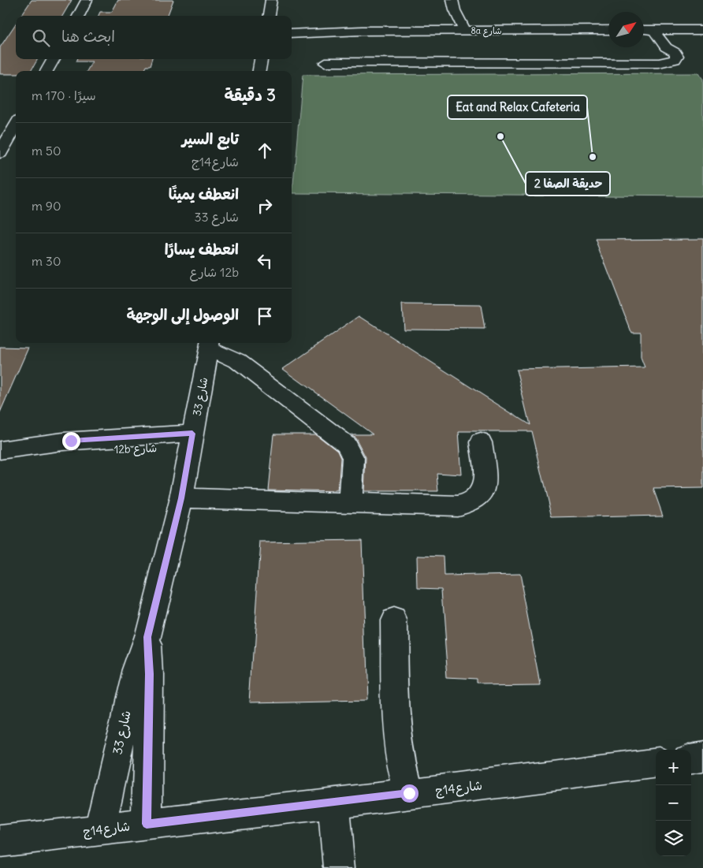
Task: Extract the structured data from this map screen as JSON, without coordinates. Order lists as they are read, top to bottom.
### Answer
{
  "streets": {
    "street": [
      "8a شارع",
      "شارع 33",
      "12b شارع",
      "شارع14ج"
    ]
  },
  "crossings": [
    ["شارع 33", "12b شارع"],
    ["شارع 33", "شارع14ج"]
  ],
  "places": ["حديقة الصفا 2", "Eat and Relax Cafeteria"],
  "north": "top right",
  "page": {
    "search": "ابحث هنا",
    "heading": ["3 دقيقة", "سيرًا · 170 m"],
    "list": [
      ["تابع السير", "شارع14ج", "50 m"],
      ["انعطف يمينًا", "شارع 33", "90 m"],
      ["انعطف يسارًا", "12b شارع", "30 m"],
      "الوصول إلى الوجهة"
    ],
    "map_buttons": ["+", "−"]
  }
}
